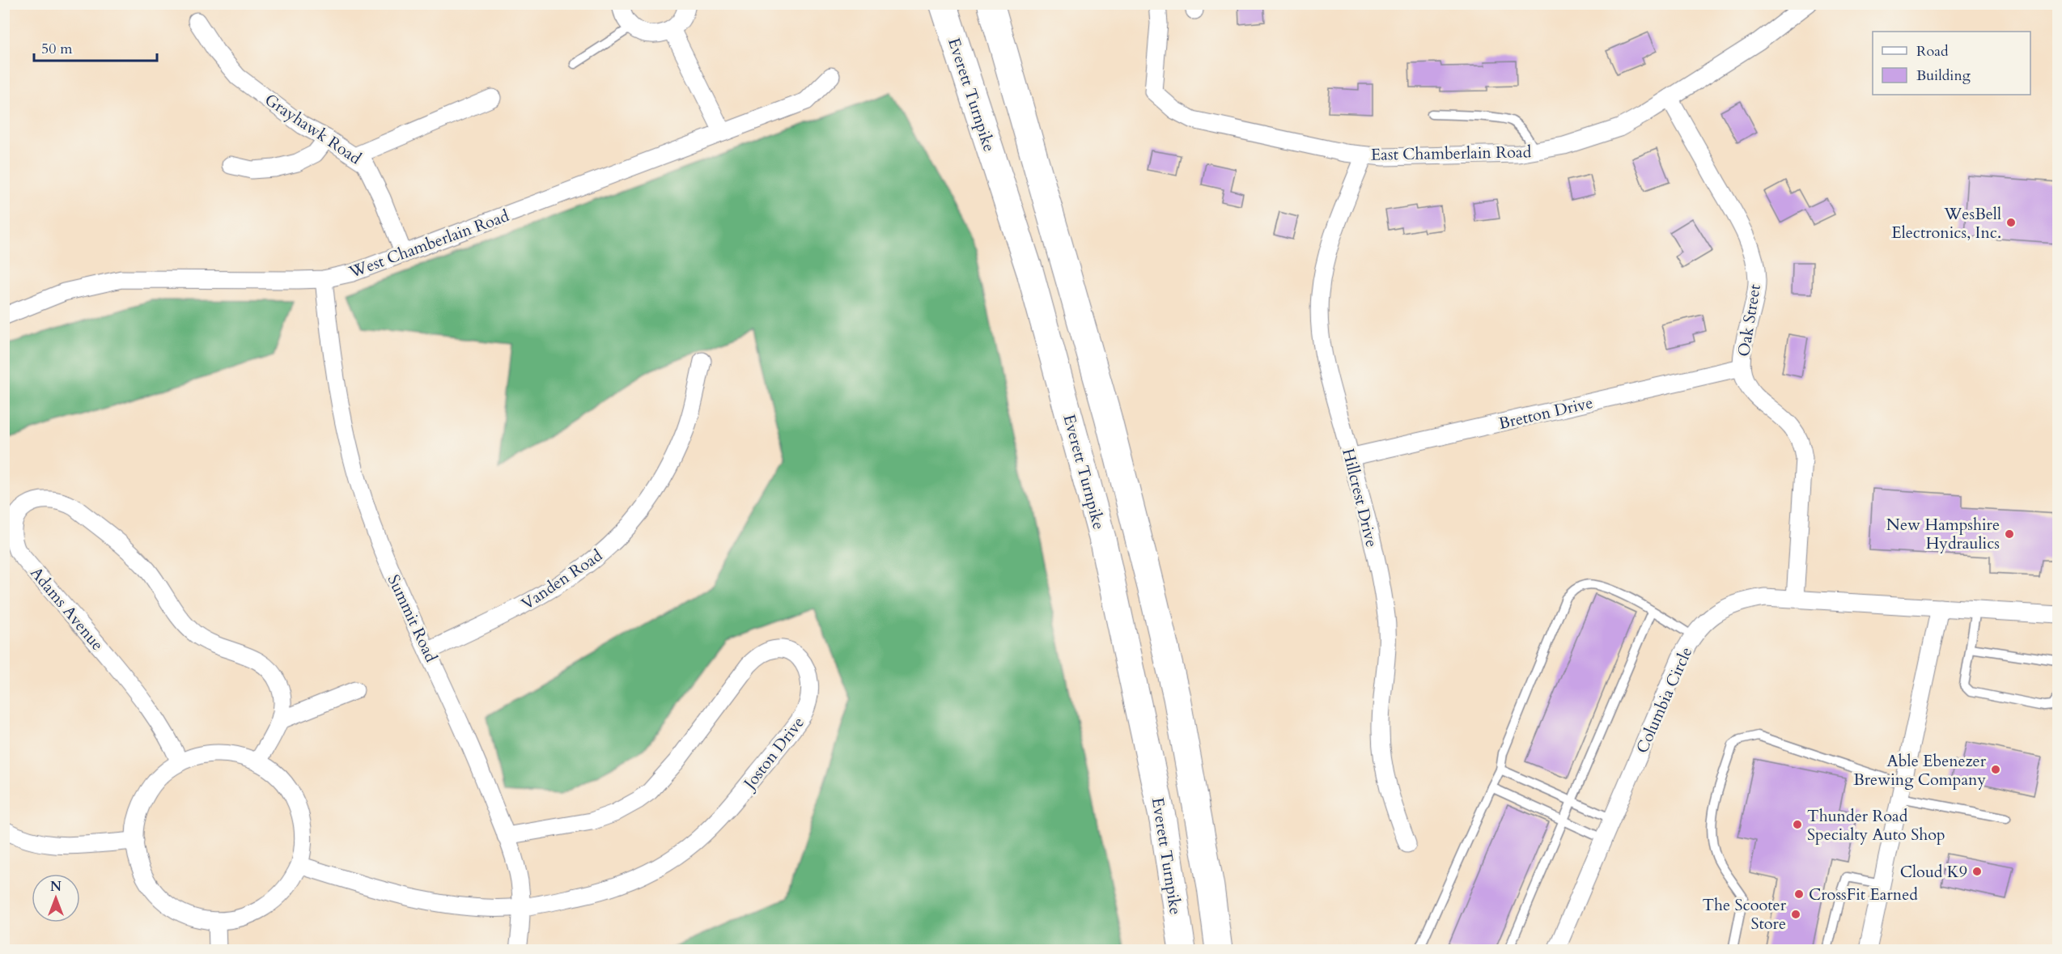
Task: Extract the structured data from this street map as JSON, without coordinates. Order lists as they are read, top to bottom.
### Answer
{
  "streets": {
    "highway": ["Everett Turnpike"],
    "street": [
      "Grayhawk Road",
      "East Chamberlain Road",
      "West Chamberlain Road",
      "Oak Street",
      "Bretton Drive",
      "Hillcrest Drive",
      "Vanden Road",
      "Adams Avenue",
      "Summit Road",
      "Columbia Circle",
      "Joston Drive"
    ]
  },
  "crossings": [
    ["Grayhawk Road", "West Chamberlain Road"],
    ["East Chamberlain Road", "Oak Street"],
    ["East Chamberlain Road", "Hillcrest Drive"],
    ["West Chamberlain Road", "Summit Road"],
    ["Oak Street", "Bretton Drive"],
    ["Oak Street", "Columbia Circle"],
    ["Bretton Drive", "Hillcrest Drive"],
    ["Vanden Road", "Summit Road"],
    ["Adams Avenue", "Joston Drive"],
    ["Summit Road", "Joston Drive"]
  ],
  "places": [
    "WesBell Electronics, Inc.",
    "New Hampshire Hydraulics",
    "Able Ebenezer Brewing Company",
    "Thunder Road Specialty Auto Shop",
    "Cloud K9",
    "CrossFit Earned",
    "The Scooter Store"
  ],
  "legend": ["Road", "Building"],
  "scale_bar": "50 m",
  "north": "top"
}
